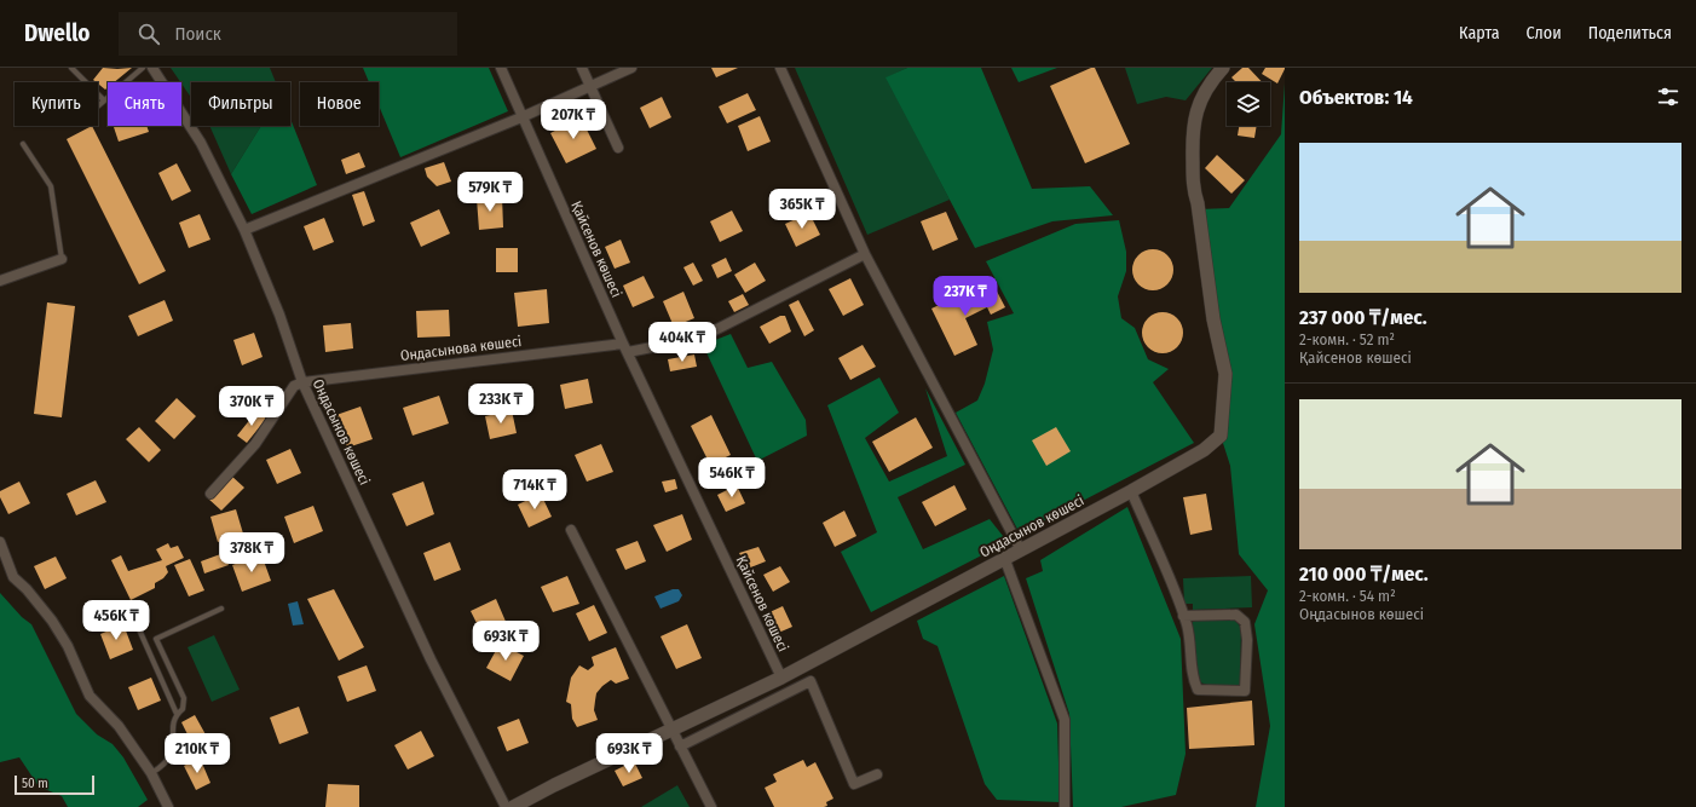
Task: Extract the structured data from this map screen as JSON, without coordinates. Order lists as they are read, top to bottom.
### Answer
{
  "streets": {
    "street": [
      "Қайсенов көшесі",
      "Ондасынова көшесі",
      "Ондасынов көшесі",
      "Оңдасынов көшесі"
    ]
  },
  "crossings": [
    ["Қайсенов көшесі", "Ондасынова көшесі"],
    ["Қайсенов көшесі", "Оңдасынов көшесі"],
    ["Ондасынова көшесі", "Ондасынов көшесі"]
  ],
  "scale_bar": "50 m",
  "page": {
    "header": "Dwello",
    "search": "Поиск",
    "nav": ["Карта", "Слои", "Поделиться"],
    "heading": "Объектов: 14",
    "chip": [
      "Купить",
      "Снять",
      "Фильтры",
      "Новое"
    ],
    "price": [
      "207K ₸",
      "579K ₸",
      "365K ₸",
      "237K ₸",
      "404K ₸",
      "233K ₸",
      "370K ₸",
      "546K ₸",
      "714K ₸",
      "378K ₸",
      "456K ₸",
      "693K ₸",
      "210K ₸",
      "693K ₸"
    ],
    "list": [
      {
        "name": "237 000 ₸/мес.",
        "note": "2-комн. · 52 m² · Қайсенов көшесі"
      },
      {
        "name": "210 000 ₸/мес.",
        "note": "2-комн. · 54 m² · Оңдасынов көшесі"
      }
    ],
    "scale": "50 m"
  }
}
